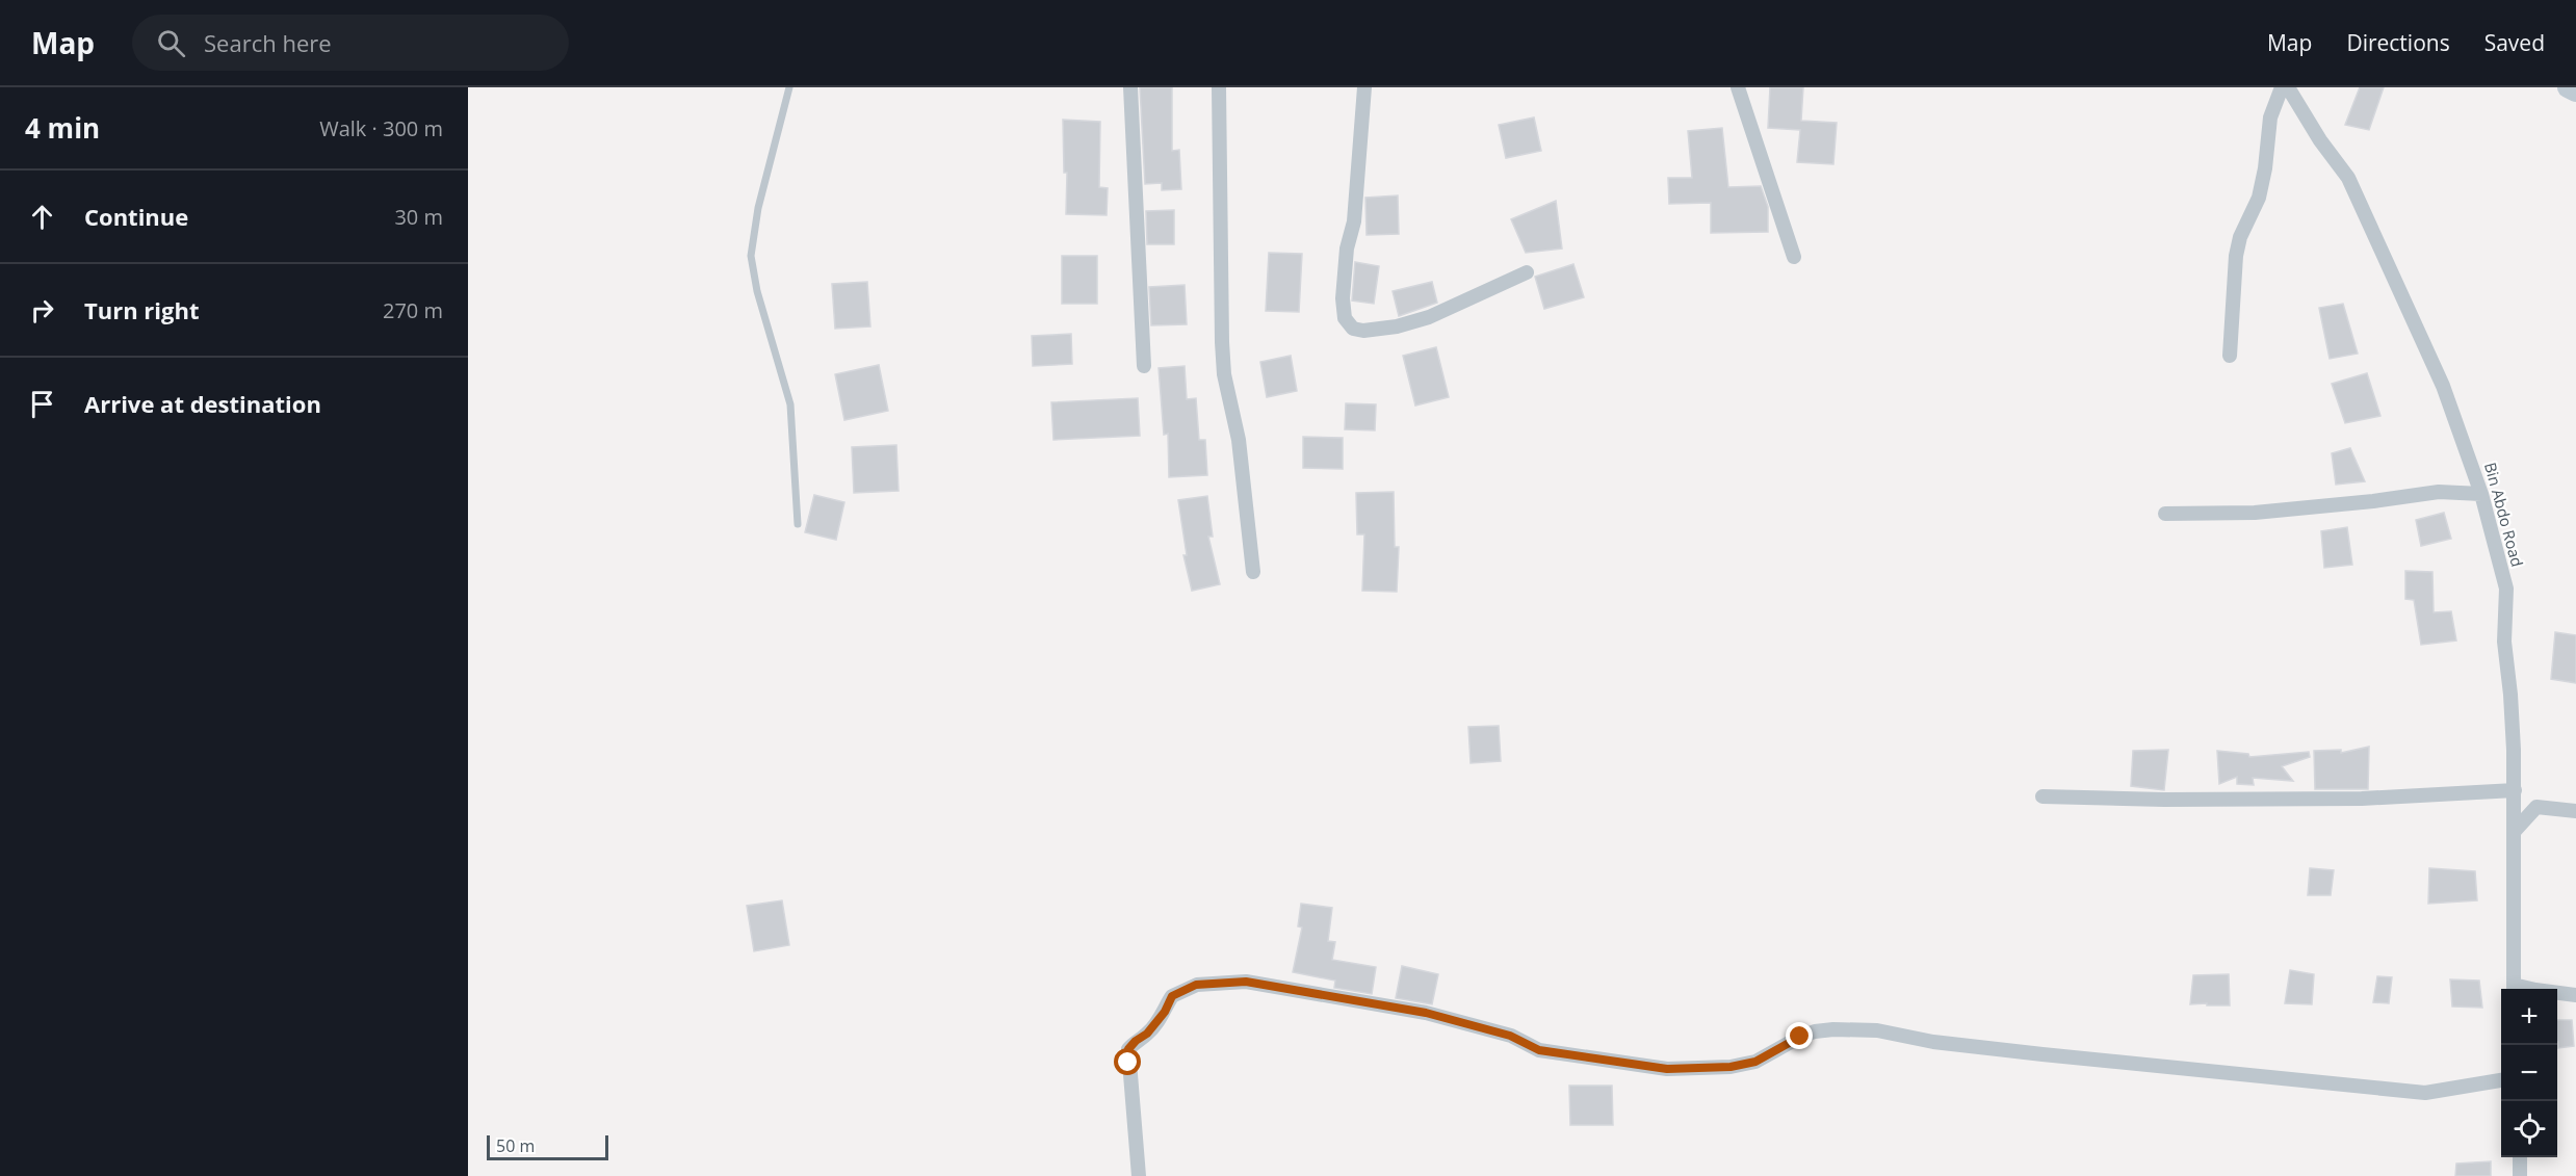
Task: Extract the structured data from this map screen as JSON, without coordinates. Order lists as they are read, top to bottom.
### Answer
{
  "streets": {
    "street": ["Bin Abdo Road"]
  },
  "scale_bar": "50 m",
  "page": {
    "header": "Map",
    "search": "Search here",
    "nav": ["Map", "Directions", "Saved"],
    "heading": ["4 min", "Walk · 300 m"],
    "list": [
      ["Continue", "30 m"],
      ["Turn right", "270 m"],
      "Arrive at destination"
    ],
    "map_buttons": ["+", "−"],
    "scale": "50 m"
  }
}
